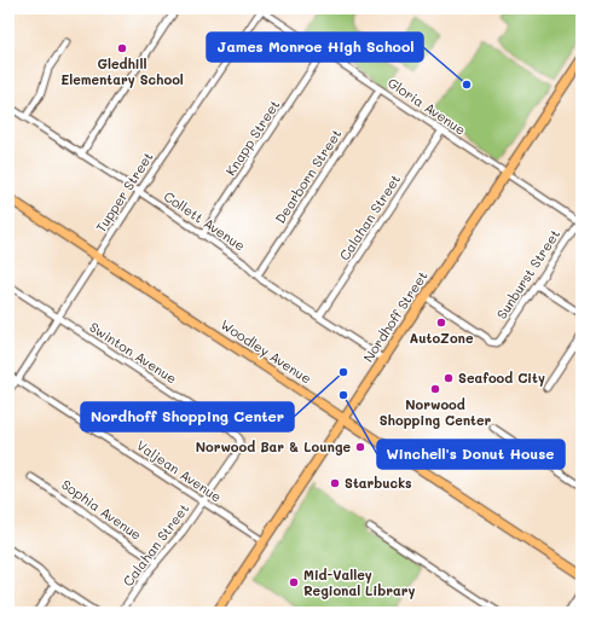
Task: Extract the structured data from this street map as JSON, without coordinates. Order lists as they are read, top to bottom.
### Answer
{
  "streets": {
    "main road": ["Nordhoff Street", "Woodley Avenue"],
    "street": [
      "Gloria Avenue",
      "Knapp Street",
      "Dearborn Street",
      "Tupper Street",
      "Calahan Street",
      "Collett Avenue",
      "Sunburst Street",
      "Swinton Avenue",
      "Valjean Avenue",
      "Sophia Avenue"
    ]
  },
  "crossings": [
    ["Gloria Avenue", "Knapp Street"],
    ["Gloria Avenue", "Dearborn Street"],
    ["Gloria Avenue", "Tupper Street"],
    ["Gloria Avenue", "Calahan Street"],
    ["Gloria Avenue", "Sunburst Street"],
    ["Gloria Avenue", "Nordhoff Street"],
    ["Knapp Street", "Collett Avenue"],
    ["Dearborn Street", "Collett Avenue"],
    ["Tupper Street", "Collett Avenue"],
    ["Tupper Street", "Woodley Avenue"],
    ["Tupper Street", "Swinton Avenue"],
    ["Tupper Street", "Valjean Avenue"],
    ["Calahan Street", "Collett Avenue"],
    ["Calahan Street", "Swinton Avenue"],
    ["Calahan Street", "Valjean Avenue"],
    ["Calahan Street", "Sophia Avenue"],
    ["Collett Avenue", "Nordhoff Street"],
    ["Sunburst Street", "Nordhoff Street"],
    ["Nordhoff Street", "Woodley Avenue"],
    ["Nordhoff Street", "Valjean Avenue"]
  ],
  "places": [
    "Gledhill Elementary School",
    "James Monroe High School",
    "AutoZone",
    "Nordhoff Shopping Center",
    "Seafood City",
    "Norwood Shopping Center",
    "Winchell's Donut House",
    "Norwood Bar & Lounge",
    "Starbucks",
    "Mid-Valley Regional Library"
  ]
}
